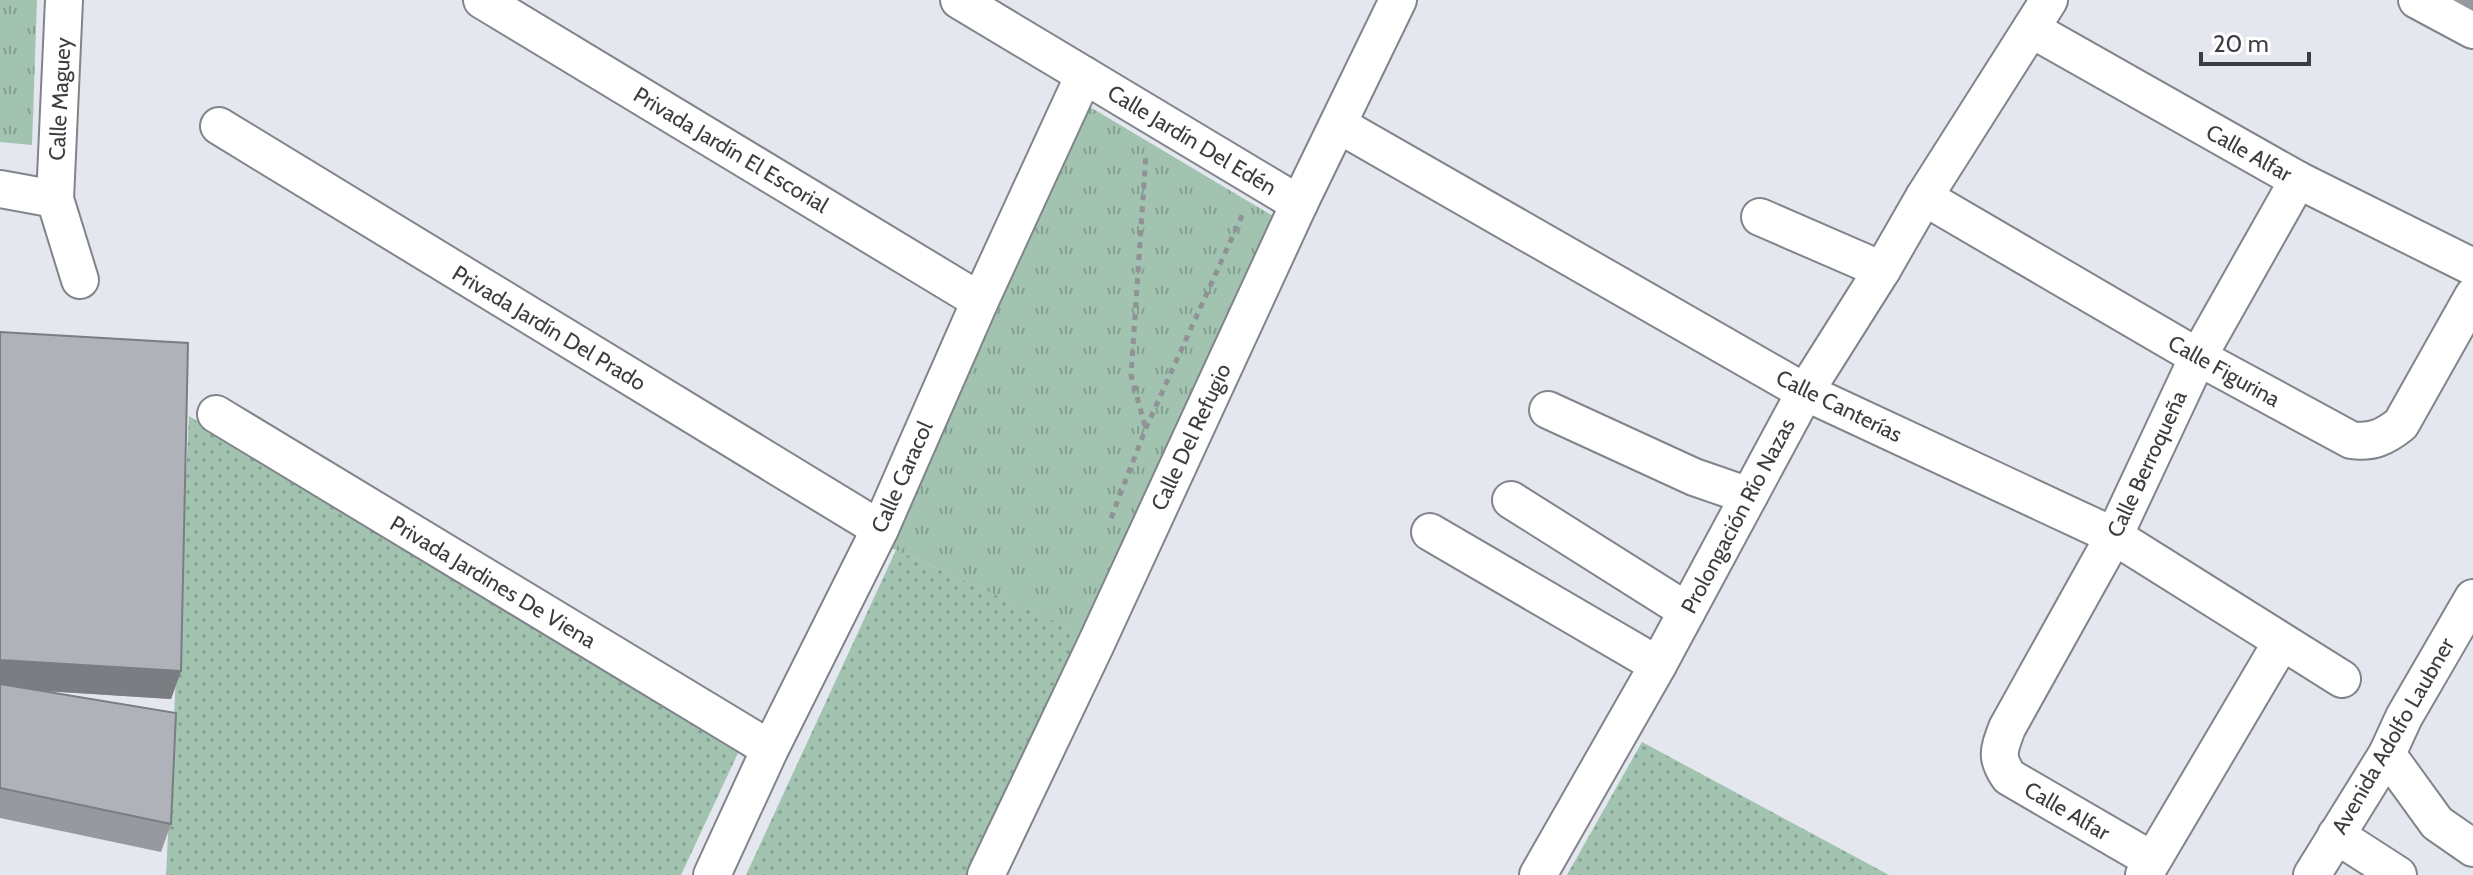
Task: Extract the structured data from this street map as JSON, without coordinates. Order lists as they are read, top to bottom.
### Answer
{
  "streets": {
    "street": [
      "Calle Maguey",
      "Calle Jardín Del Edén",
      "Privada Jardín El Escorial",
      "Calle Alfar",
      "Privada Jardín Del Prado",
      "Calle Figurina",
      "Calle Canterías",
      "Calle Del Refugio",
      "Calle Berroqueña",
      "Calle Caracol",
      "Prolongación Río Nazas",
      "Privada Jardines De Viena",
      "Avenida Adolfo Laubner"
    ]
  },
  "crossings": [
    ["Calle Jardín Del Edén", "Calle Del Refugio"],
    ["Calle Jardín Del Edén", "Calle Caracol"],
    ["Privada Jardín El Escorial", "Calle Caracol"],
    ["Calle Alfar", "Calle Berroqueña"],
    ["Calle Alfar", "Prolongación Río Nazas"],
    ["Privada Jardín Del Prado", "Calle Caracol"],
    ["Calle Figurina", "Calle Berroqueña"],
    ["Calle Figurina", "Prolongación Río Nazas"],
    ["Calle Canterías", "Calle Del Refugio"],
    ["Calle Canterías", "Calle Berroqueña"],
    ["Calle Canterías", "Prolongación Río Nazas"],
    ["Calle Caracol", "Privada Jardines De Viena"]
  ],
  "scale_bar": "20 m"
}
